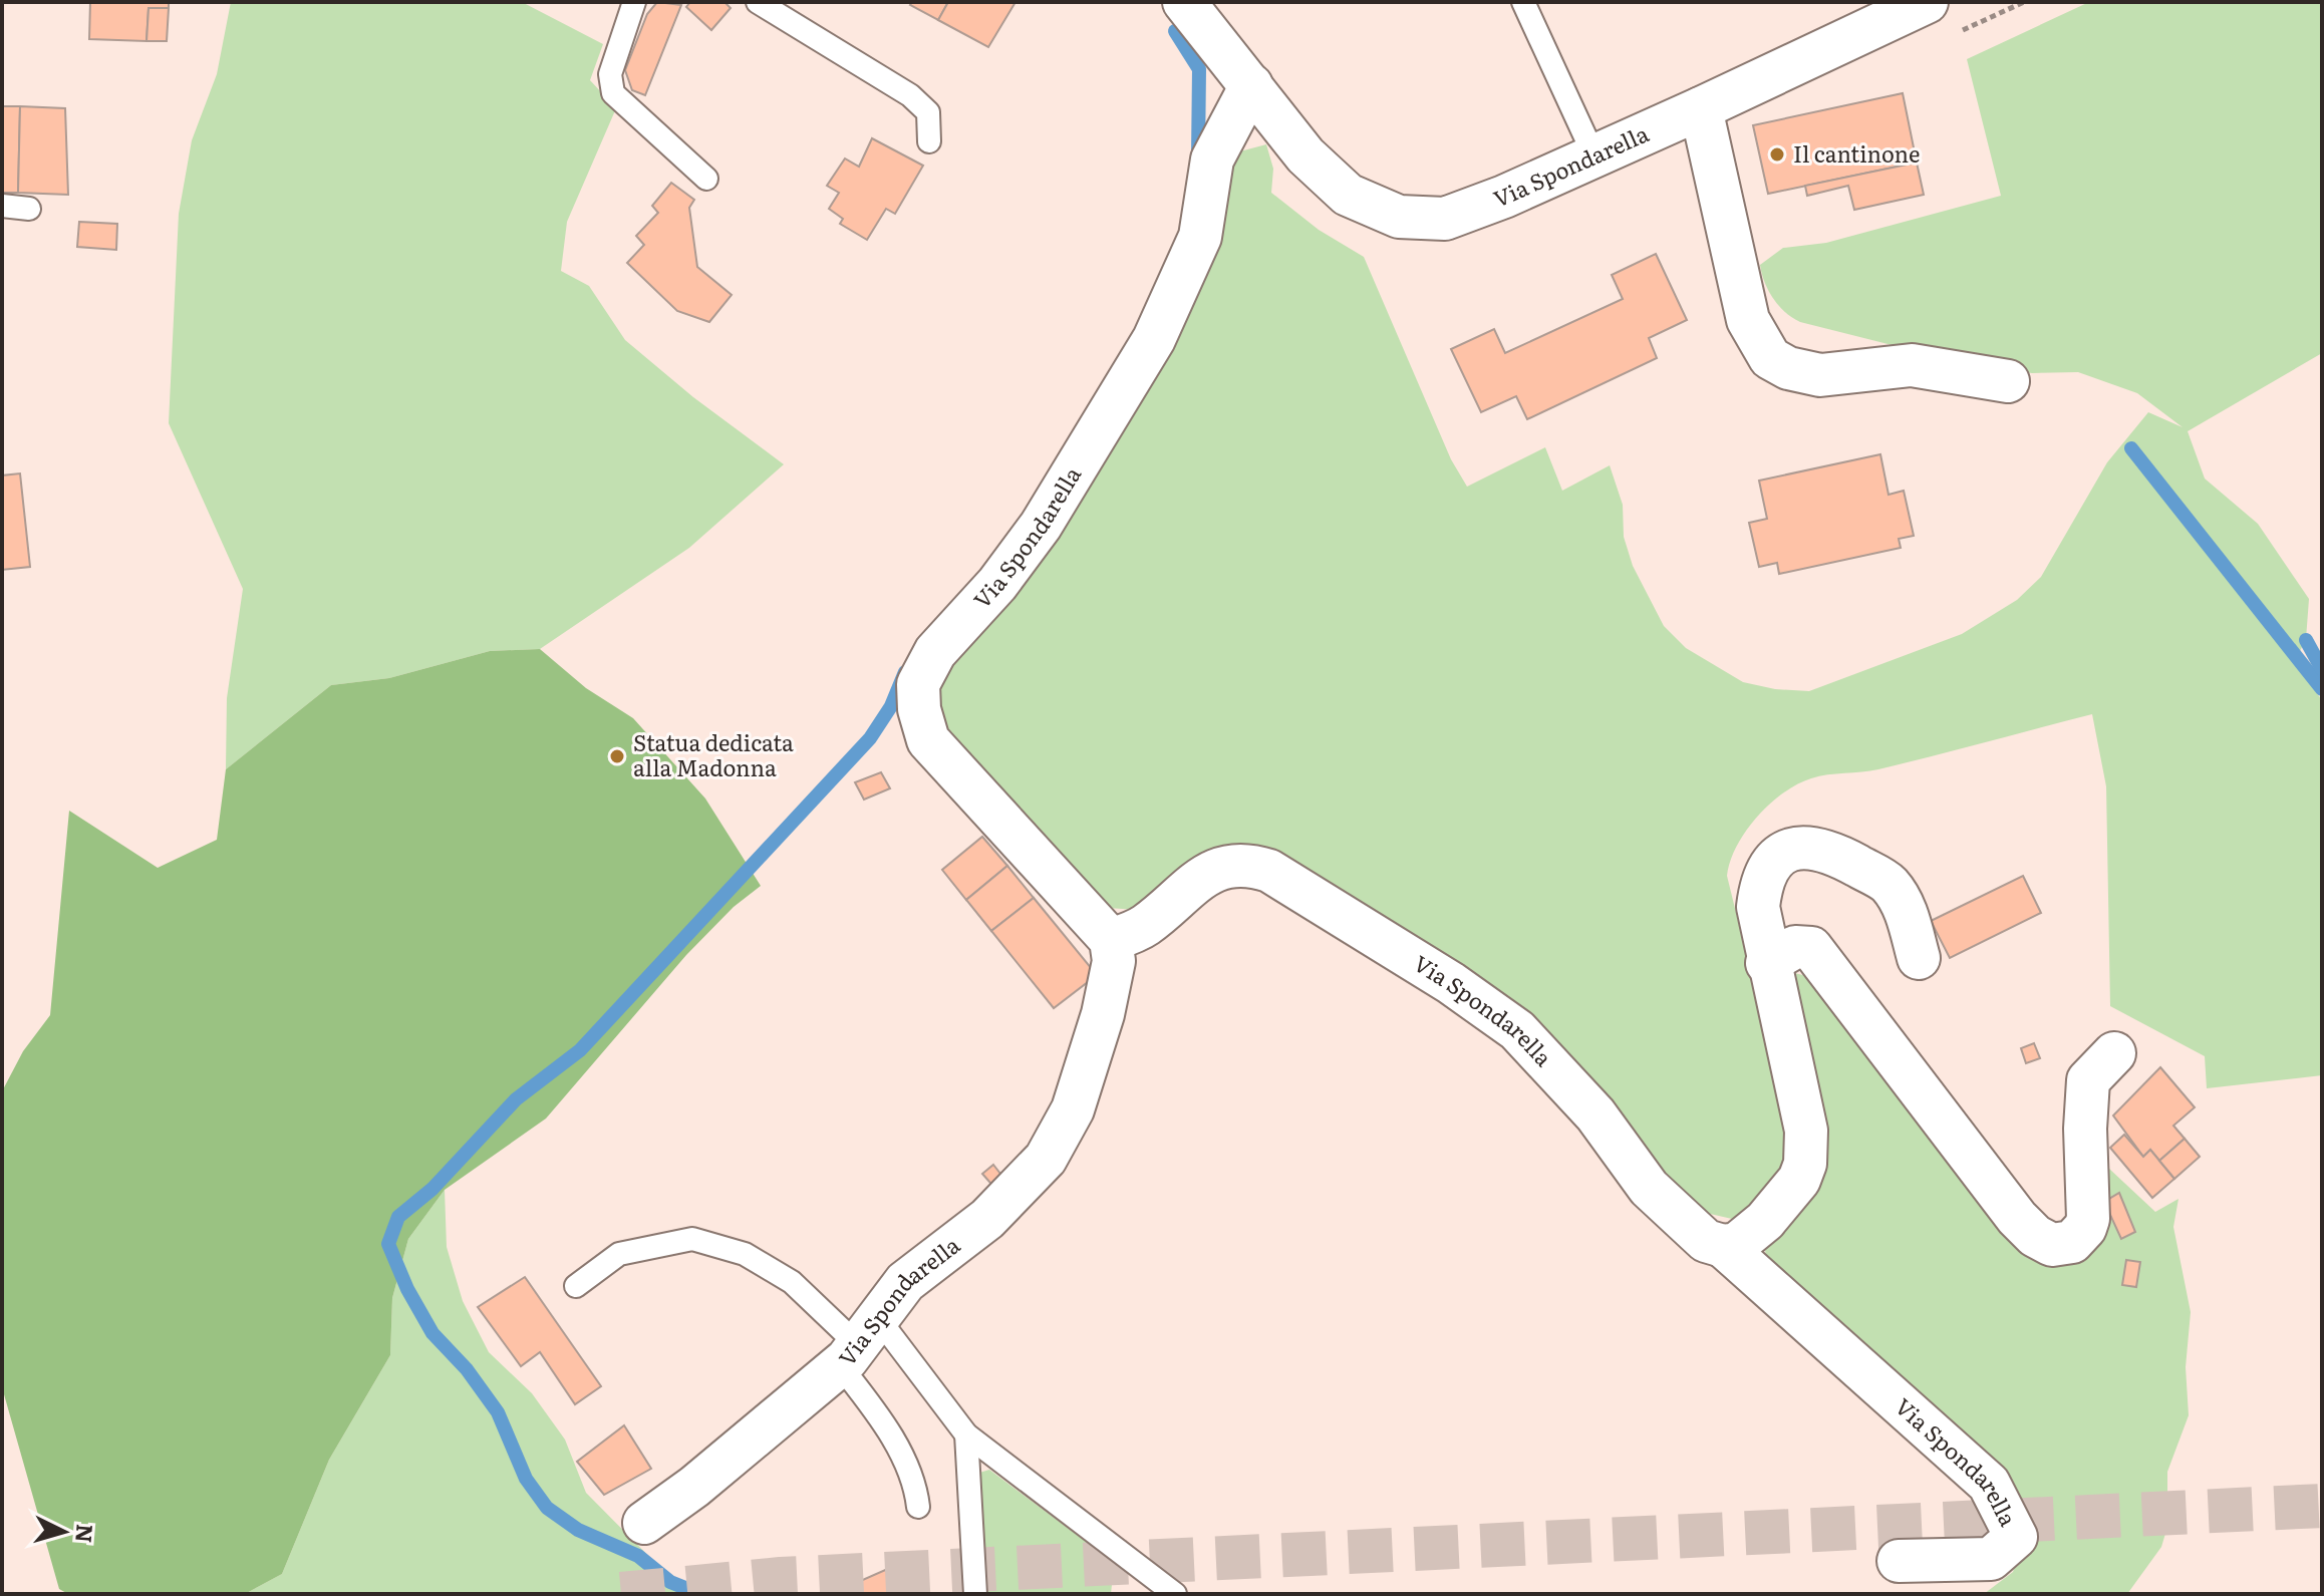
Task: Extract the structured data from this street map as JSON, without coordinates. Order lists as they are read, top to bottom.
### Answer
{
  "streets": {
    "street": ["Via Spondarella"]
  },
  "places": ["Il cantinone", "Statua dedicata alla Madonna"],
  "north": "right"
}
